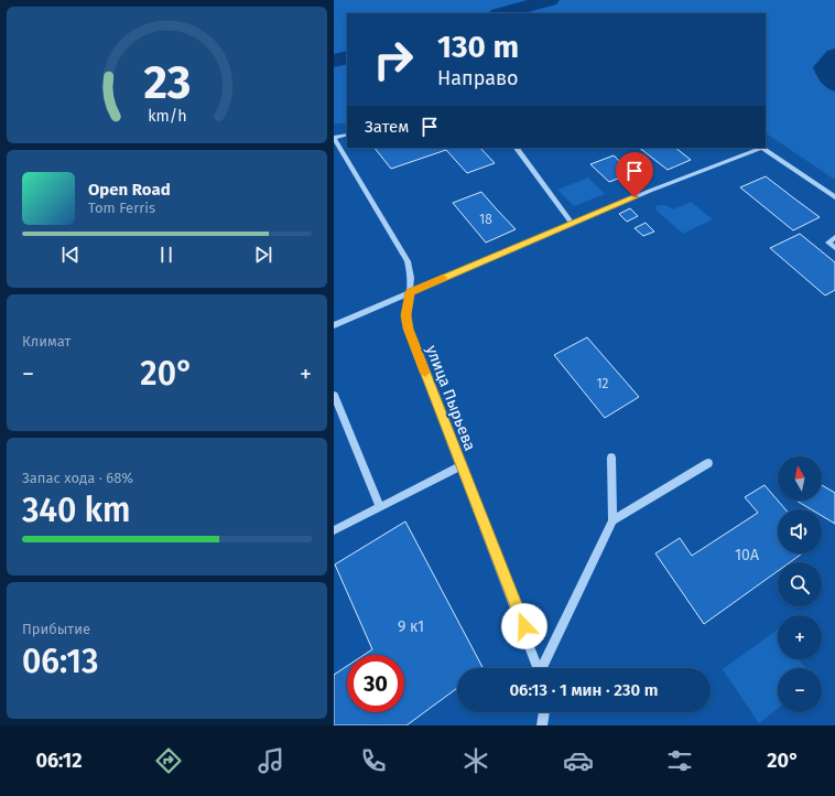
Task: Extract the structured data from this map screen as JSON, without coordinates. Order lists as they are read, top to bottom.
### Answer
{
  "streets": {
    "street": ["улица Пырьева"]
  },
  "house_numbers": [
    "18",
    "12",
    "10А",
    "9 к1"
  ],
  "north": "top",
  "page": {
    "turn": ["130 m", "Направо"],
    "then": "Затем",
    "song": ["Open Road", "Tom Ferris"],
    "tile": [
      "Климат",
      ["Запас хода · 68%", "340 km"],
      ["Прибытие", "06:13"]
    ],
    "heat": ["−", "20°", "+"],
    "map_buttons": ["+", "−"],
    "limit": "30",
    "trip": "06:13 · 1 мин · 230 m",
    "tabs": ["06:12", "20°"],
    "gauge": ["23", "km/h"]
  }
}
